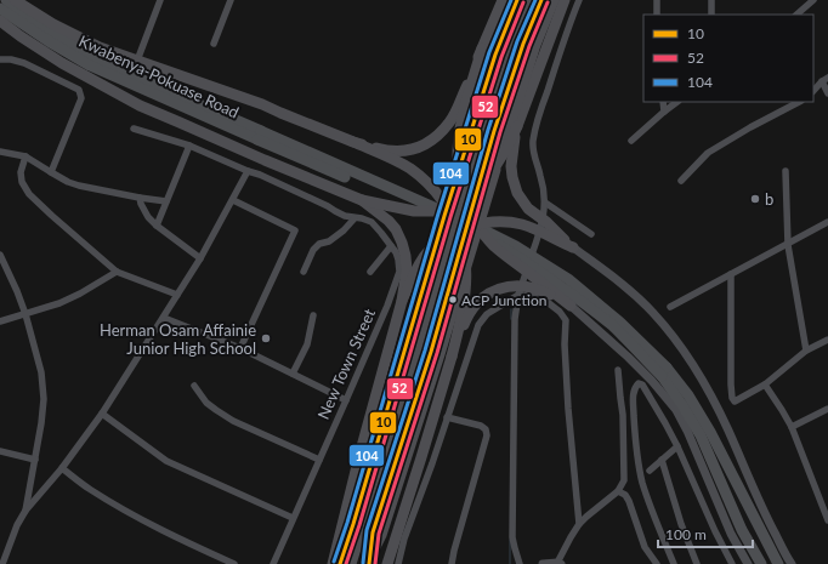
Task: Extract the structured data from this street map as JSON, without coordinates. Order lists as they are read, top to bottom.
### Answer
{
  "streets": {
    "main road": ["Kwabenya-Pokuase Road"],
    "street": ["New Town Street"]
  },
  "places": ["b", "ACP Junction", "Herman Osam Affainie Junior High School"],
  "lines": ["transit line 10", "transit line 104", "transit line 52"],
  "legend": ["10", "52", "104"],
  "scale_bar": "100 m"
}
